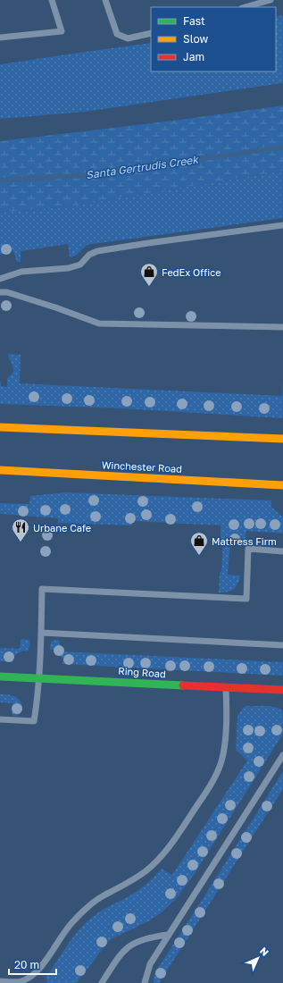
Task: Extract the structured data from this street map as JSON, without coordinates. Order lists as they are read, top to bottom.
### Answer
{
  "streets": {
    "main road": ["Winchester Road", "Ring Road"]
  },
  "water": ["Santa Gertrudis Creek"],
  "places": {
    "shop": ["FedEx Office", "Mattress Firm"],
    "restaurant": ["Urbane Cafe"]
  },
  "legend": ["Fast", "Slow", "Jam"],
  "scale_bar": "20 m",
  "north": "top right"
}
